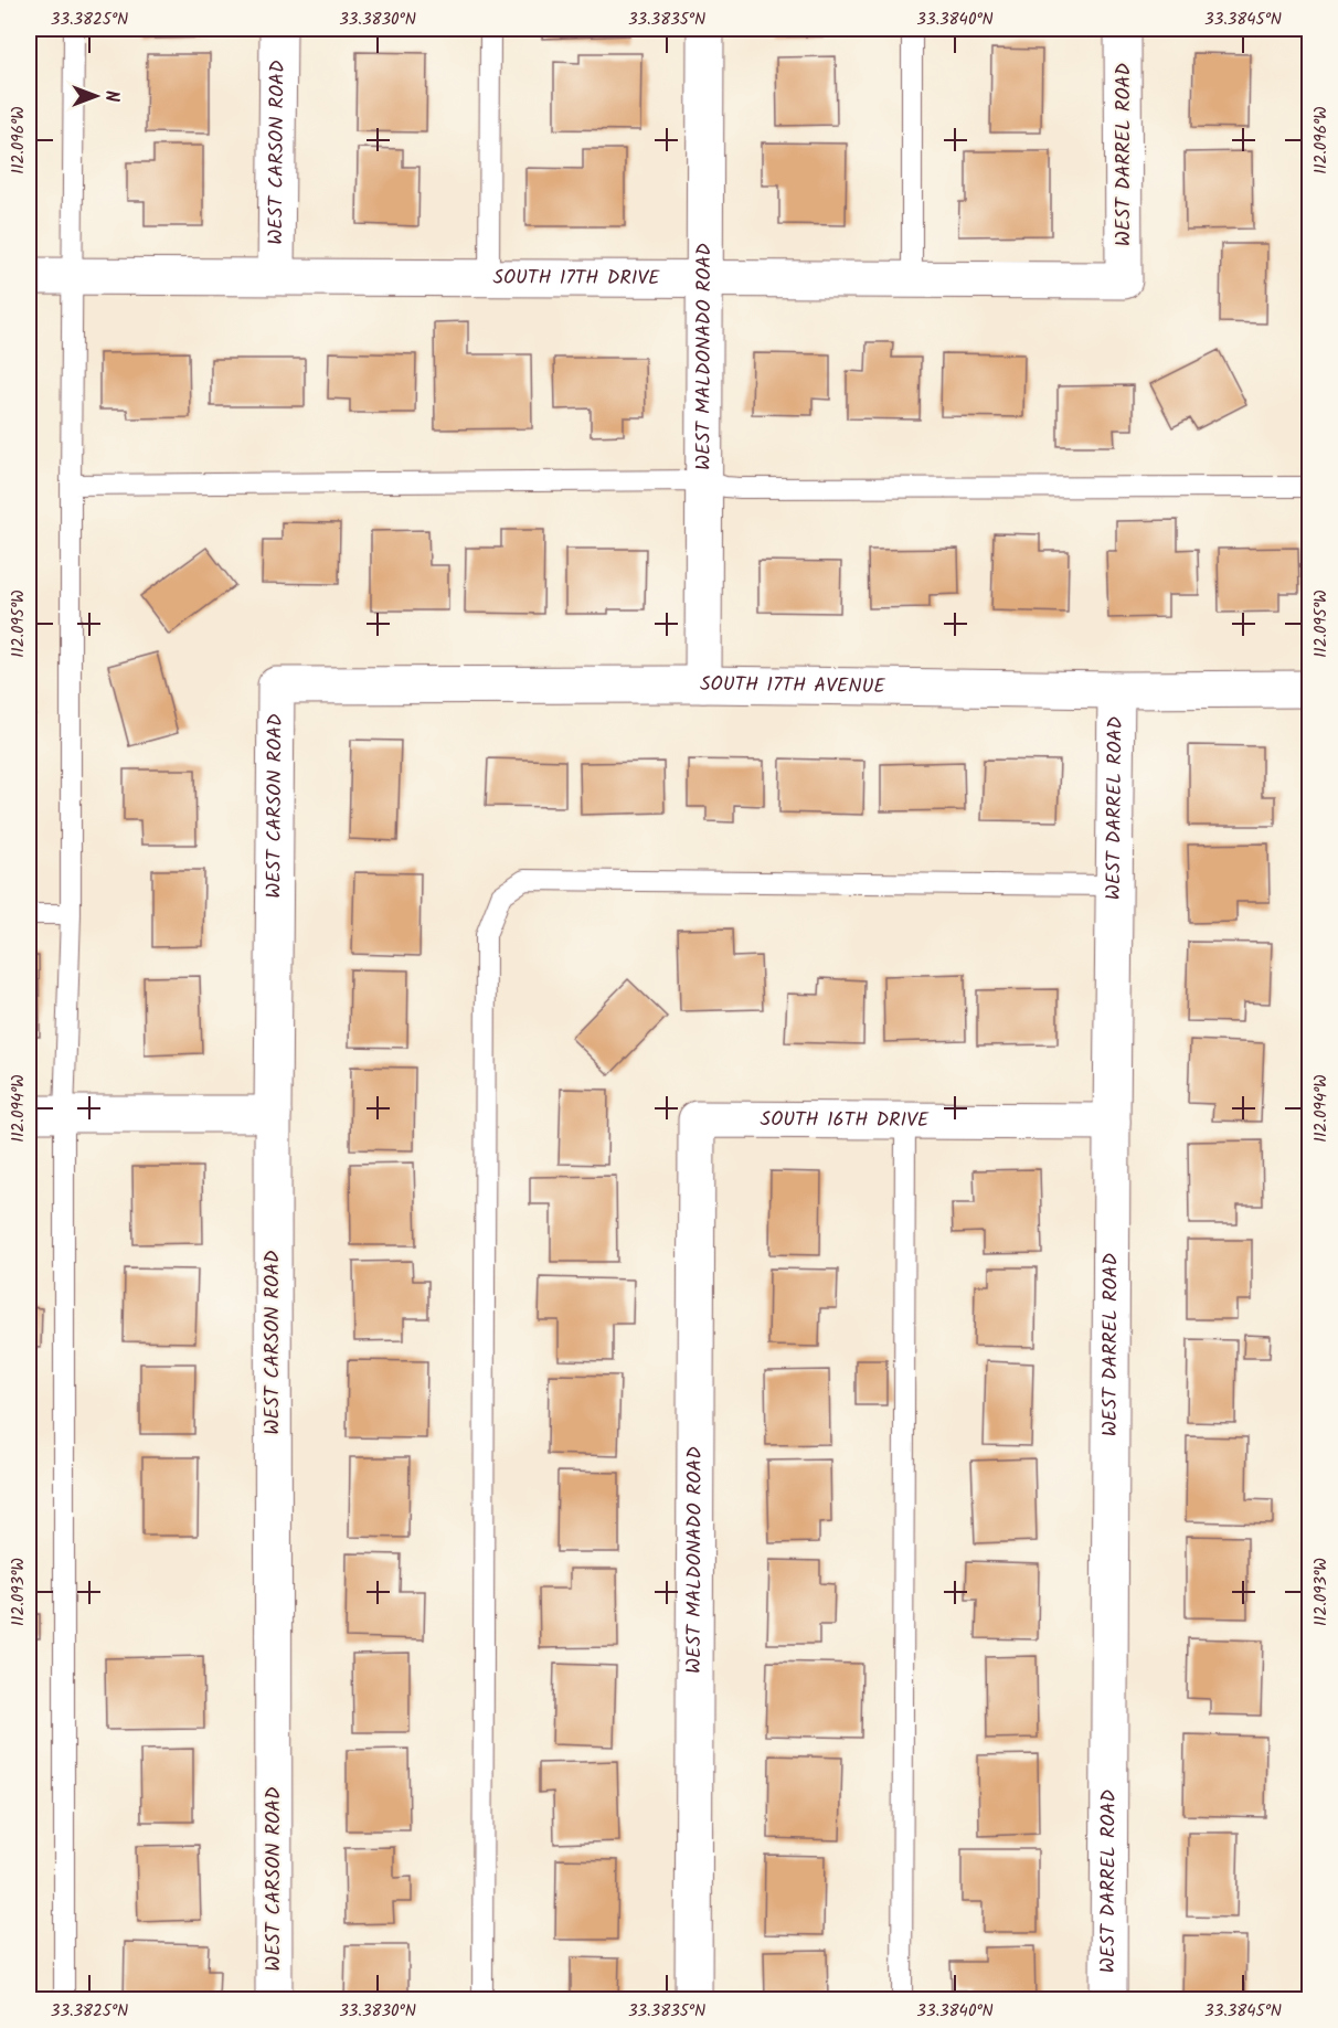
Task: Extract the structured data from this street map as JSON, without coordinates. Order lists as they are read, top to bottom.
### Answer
{
  "streets": {
    "street": [
      "WEST CARSON ROAD",
      "WEST DARREL ROAD",
      "SOUTH 17TH DRIVE",
      "WEST MALDONADO ROAD",
      "SOUTH 17TH AVENUE",
      "SOUTH 16TH DRIVE"
    ]
  },
  "crossings": [
    ["WEST CARSON ROAD", "SOUTH 17TH DRIVE"],
    ["WEST CARSON ROAD", "SOUTH 17TH AVENUE"],
    ["WEST DARREL ROAD", "SOUTH 17TH DRIVE"],
    ["WEST DARREL ROAD", "SOUTH 17TH AVENUE"],
    ["WEST DARREL ROAD", "SOUTH 16TH DRIVE"],
    ["SOUTH 17TH DRIVE", "WEST MALDONADO ROAD"],
    ["WEST MALDONADO ROAD", "SOUTH 17TH AVENUE"],
    ["WEST MALDONADO ROAD", "SOUTH 16TH DRIVE"]
  ],
  "north": "right",
  "coordinates": [
    "33.3825°N",
    "33.3830°N",
    "33.3835°N",
    "33.3840°N",
    "33.3845°N",
    "112.096°W",
    "112.095°W",
    "112.094°W",
    "112.093°W"
  ]
}
